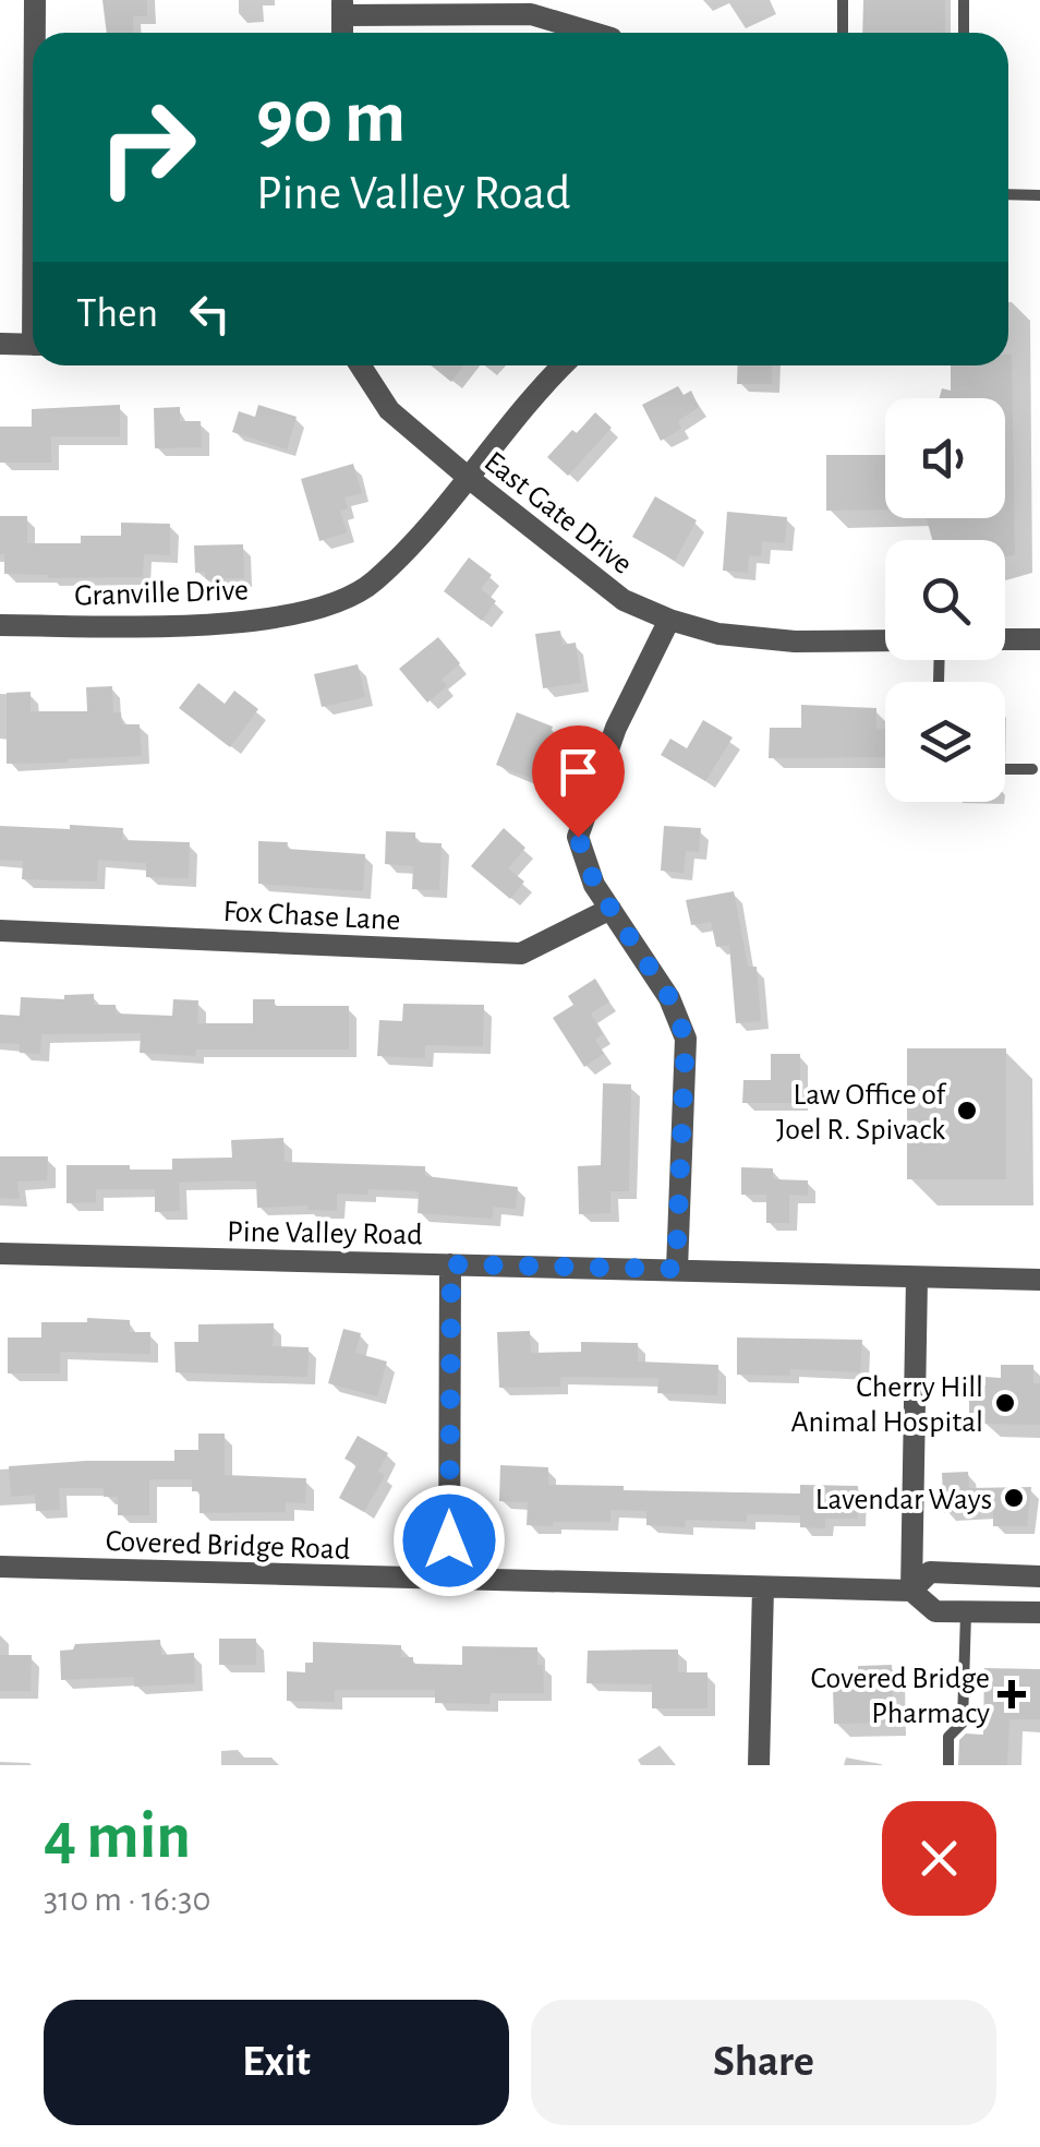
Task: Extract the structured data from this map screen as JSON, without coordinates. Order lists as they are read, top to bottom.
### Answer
{
  "streets": {
    "street": [
      "East Gate Drive",
      "Granville Drive",
      "Fox Chase Lane",
      "Pine Valley Road",
      "Covered Bridge Road"
    ]
  },
  "crossings": [
    ["East Gate Drive", "Granville Drive"]
  ],
  "places": {
    "other": ["Law Office of Joel R. Spivack", "Cherry Hill Animal Hospital", "Lavendar Ways"],
    "health": ["Covered Bridge Pharmacy"]
  },
  "page": {
    "turn": ["90 m", "Pine Valley Road"],
    "then": "Then",
    "heading": ["4 min", "310 m · 16:30"],
    "buttons": ["Exit", "Share"]
  }
}
